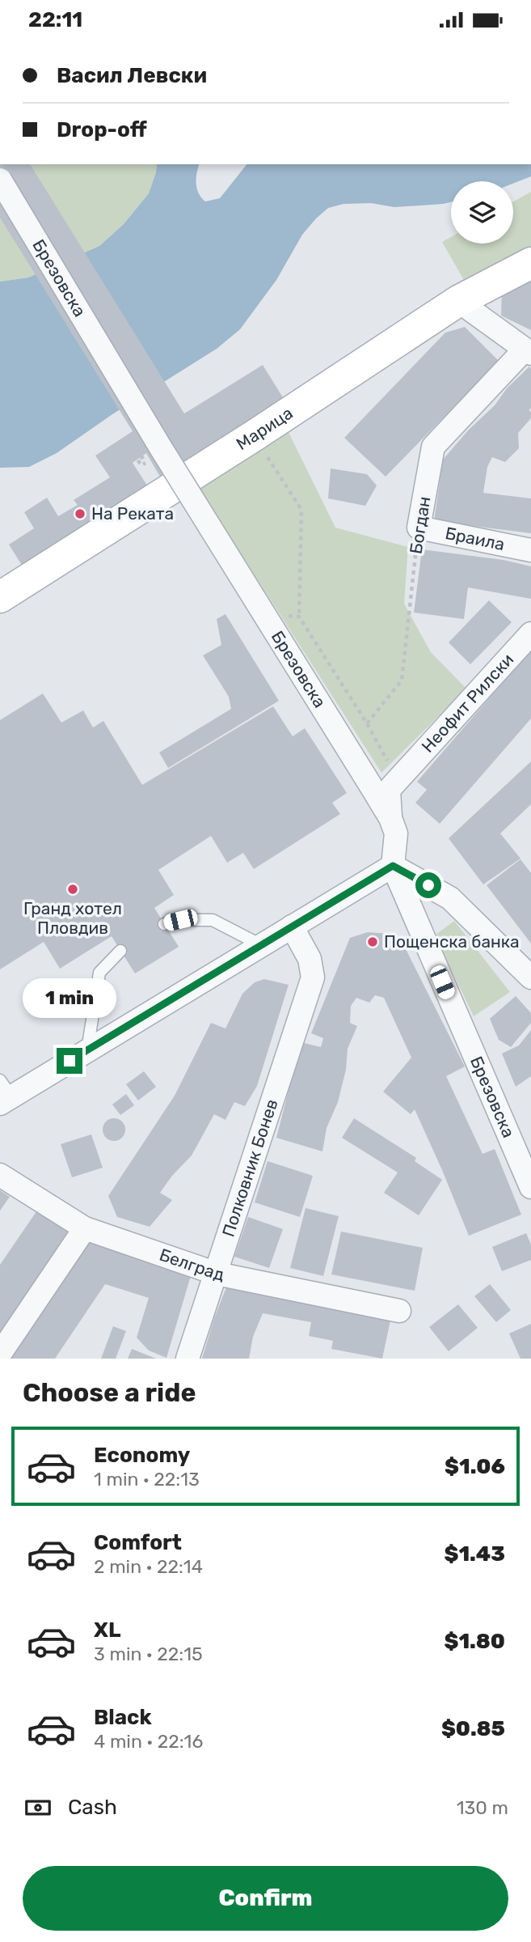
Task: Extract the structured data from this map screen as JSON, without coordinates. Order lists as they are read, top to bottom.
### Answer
{
  "streets": {
    "street": [
      "Брезовска",
      "Марица",
      "Богдан",
      "Браила",
      "Неофит Рилски",
      "Полковник Бонев",
      "Белград"
    ]
  },
  "crossings": [
    ["Брезовска", "Неофит Рилски"],
    ["Богдан", "Браила"],
    ["Полковник Бонев", "Белград"]
  ],
  "places": ["На Реката", "Гранд хотел Пловдив", "Пощенска банка"],
  "page": {
    "status": "22:11",
    "banner": ["Васил Левски", "Drop-off"],
    "bubble": "1 min",
    "heading": "Choose a ride",
    "list": [
      {
        "name": "Economy",
        "note": "1 min · 22:13",
        "value": "$1.06"
      },
      {
        "name": "Comfort",
        "note": "2 min · 22:14",
        "value": "$1.43"
      },
      {
        "name": "XL",
        "note": "3 min · 22:15",
        "value": "$1.80"
      },
      {
        "name": "Black",
        "note": "4 min · 22:16",
        "value": "$0.85"
      }
    ],
    "pay": ["Cash", "130 m"],
    "buttons": "Confirm"
  }
}
